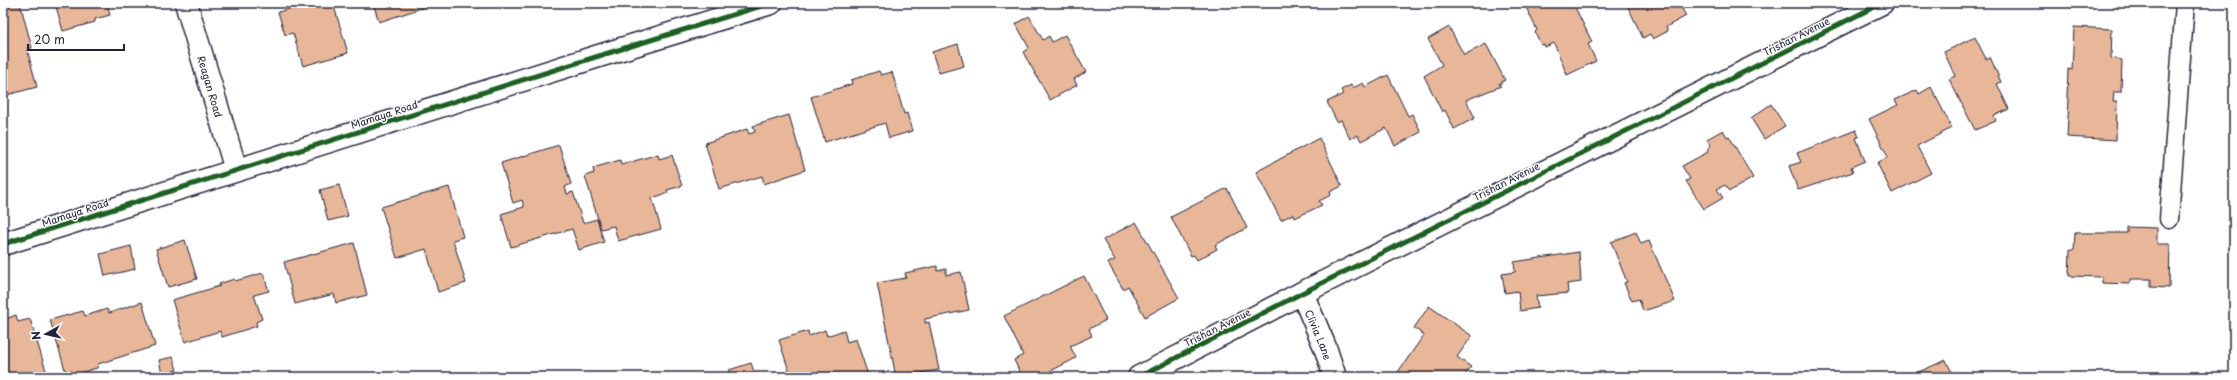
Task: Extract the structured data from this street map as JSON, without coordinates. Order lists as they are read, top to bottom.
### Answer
{
  "streets": {
    "street": [
      "Trishan Avenue",
      "Reagan Road",
      "Mamaya Road",
      "Clivia Lane"
    ]
  },
  "crossings": [
    ["Trishan Avenue", "Clivia Lane"],
    ["Reagan Road", "Mamaya Road"]
  ],
  "scale_bar": "20 m",
  "north": "left"
}
